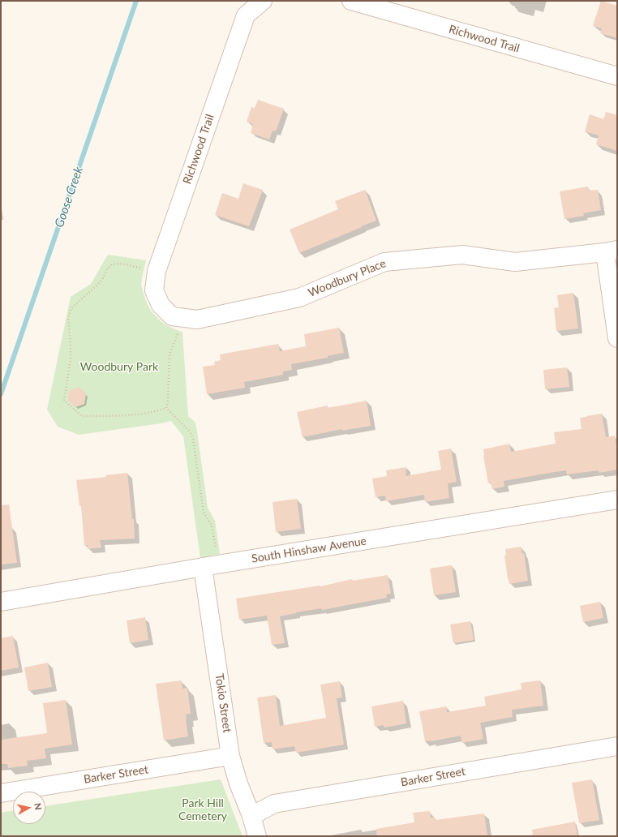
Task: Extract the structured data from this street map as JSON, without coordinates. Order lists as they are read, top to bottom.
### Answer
{
  "streets": {
    "street": [
      "Richwood Trail",
      "Woodbury Place",
      "South Hinshaw Avenue",
      "Tokio Street",
      "Barker Street"
    ]
  },
  "crossings": [
    ["Richwood Trail", "Woodbury Place"],
    ["South Hinshaw Avenue", "Tokio Street"],
    ["Tokio Street", "Barker Street"]
  ],
  "water": ["Goose Creek"],
  "parks": ["Woodbury Park", "Park Hill Cemetery"],
  "north": "right"
}
